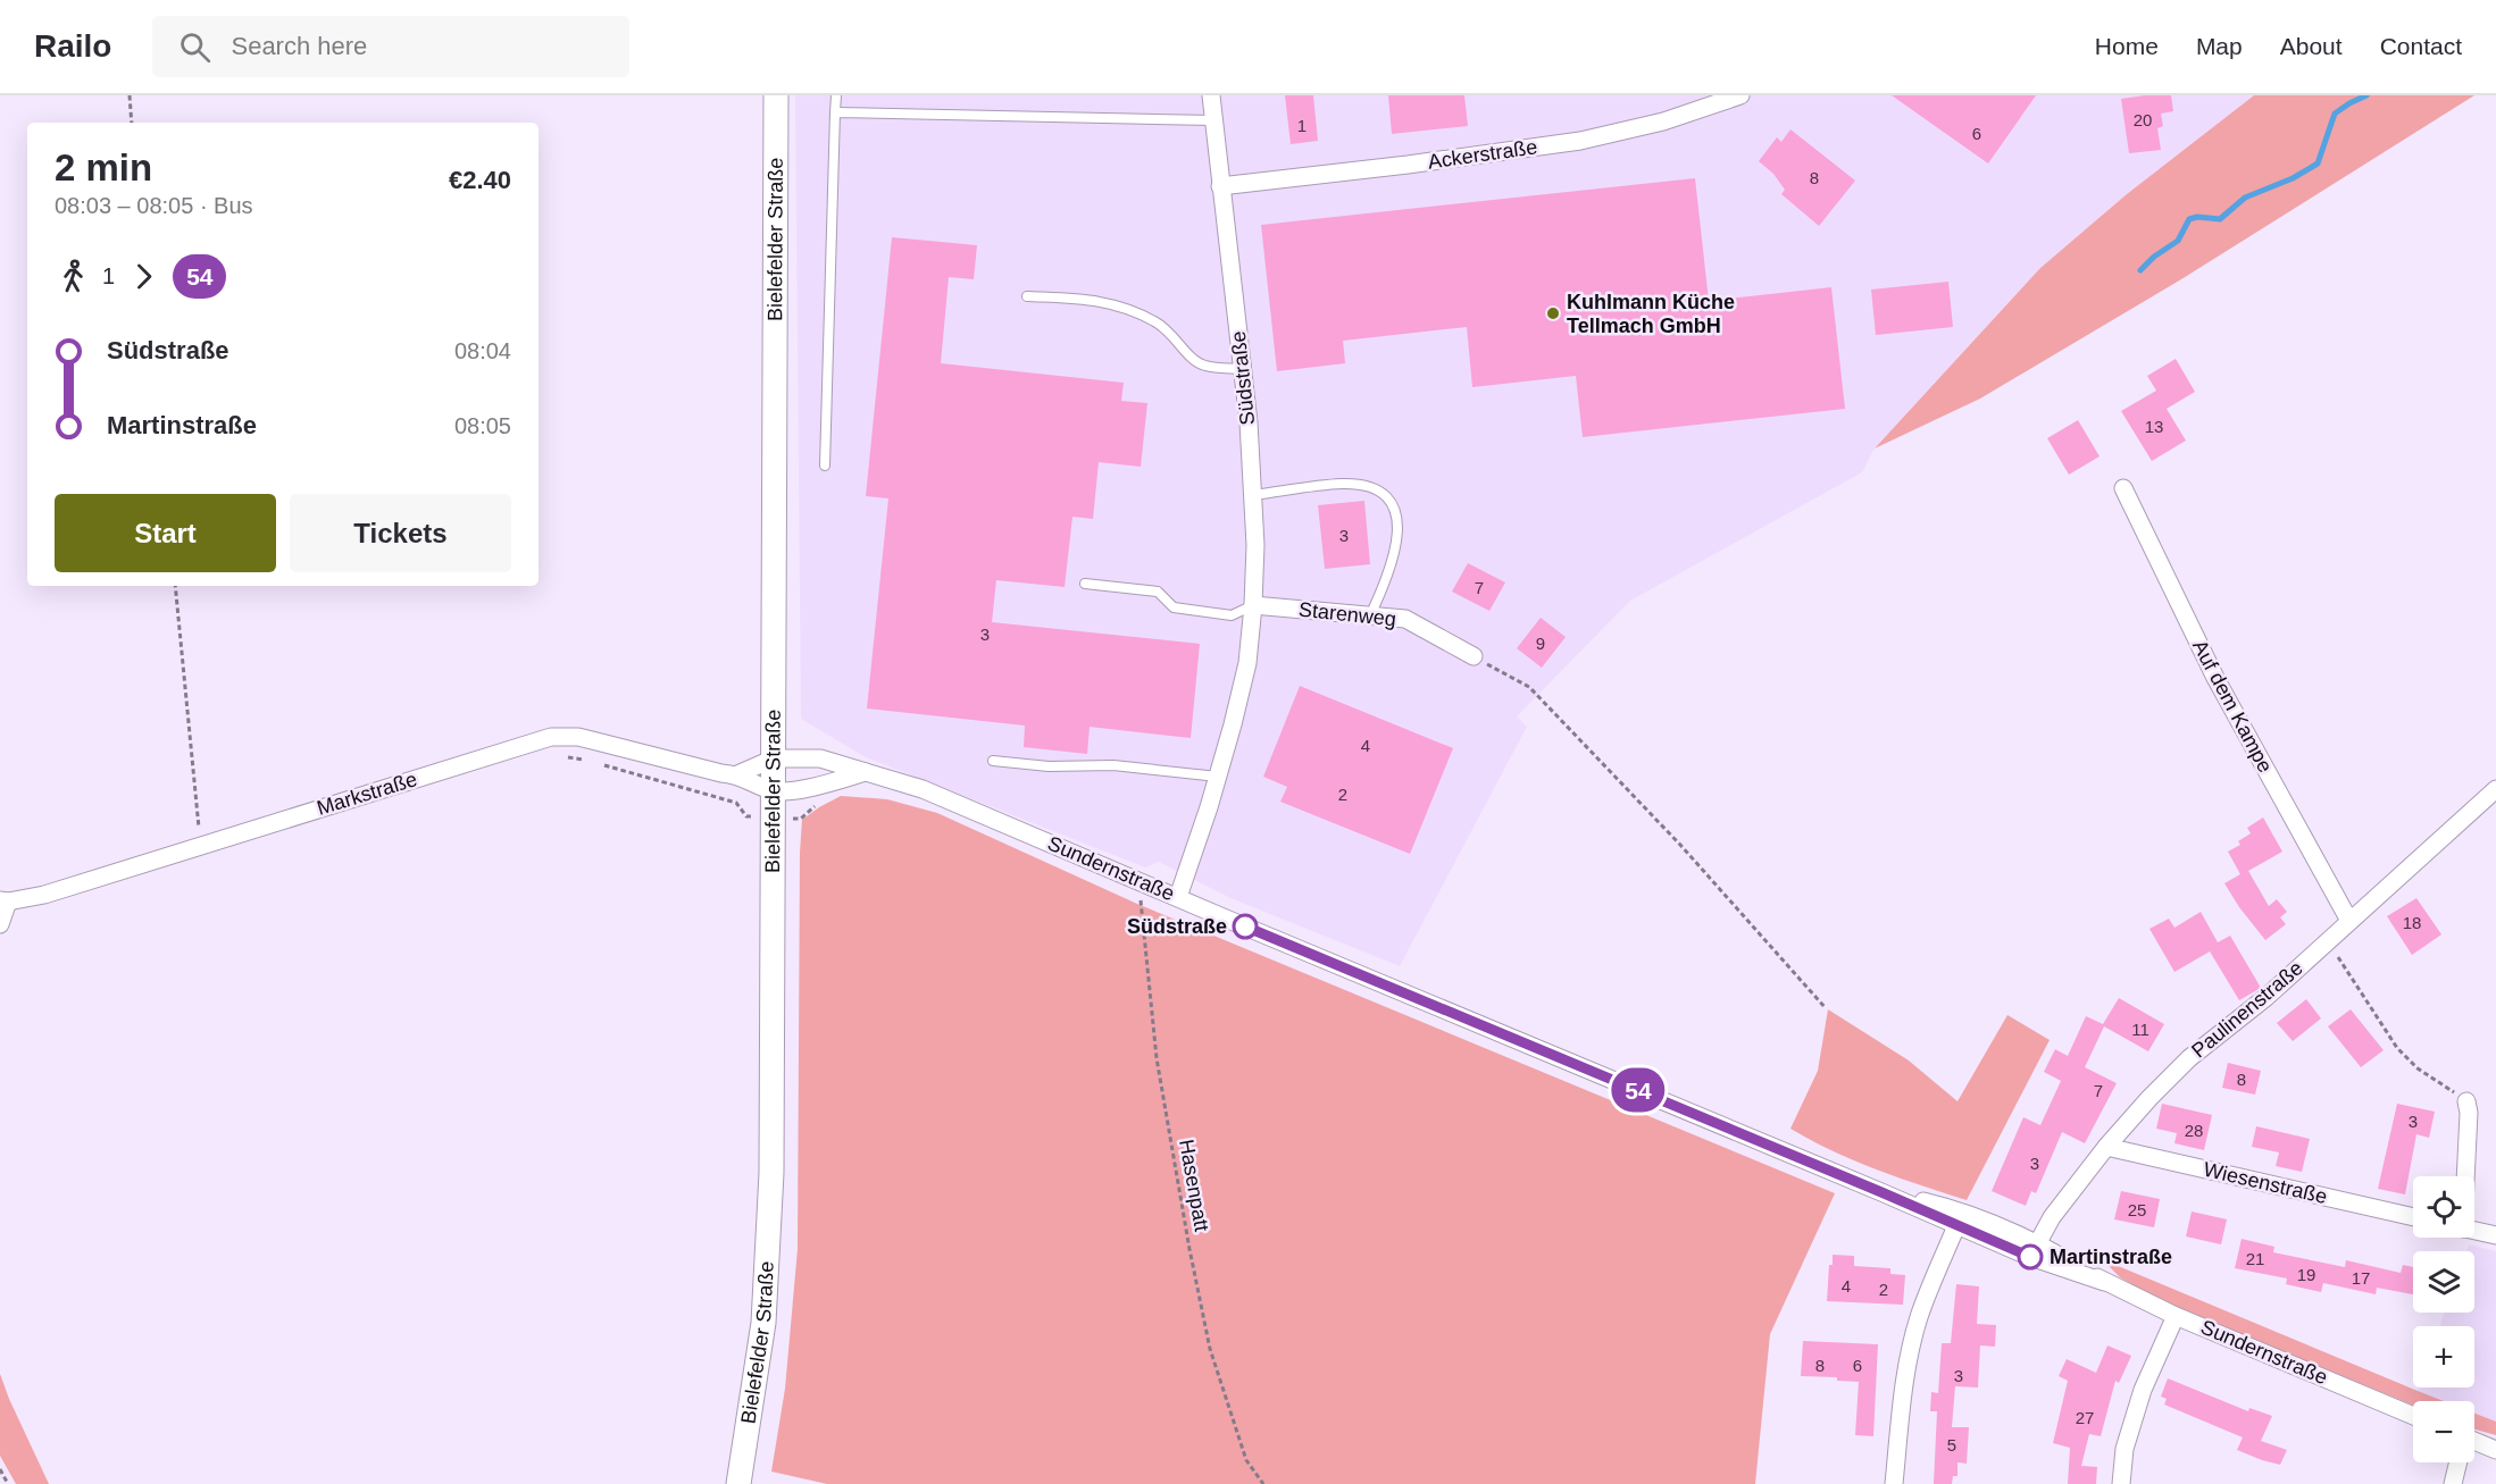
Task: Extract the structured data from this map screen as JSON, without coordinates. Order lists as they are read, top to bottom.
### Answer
{
  "streets": {
    "main road": ["Bielefelder Straße"],
    "street": [
      "Ackerstraße",
      "Südstraße",
      "Starenweg",
      "Auf dem Kampe",
      "Markstraße",
      "Sundernstraße",
      "Paulinenstraße",
      "Wiesenstraße"
    ],
    "path": ["Hasenpatt"]
  },
  "crossings": [
    ["Ackerstraße", "Südstraße"],
    ["Bielefelder Straße", "Markstraße"],
    ["Bielefelder Straße", "Sundernstraße"],
    ["Südstraße", "Starenweg"],
    ["Südstraße", "Sundernstraße"],
    ["Auf dem Kampe", "Paulinenstraße"],
    ["Sundernstraße", "Paulinenstraße"],
    ["Sundernstraße", "Hasenpatt"],
    ["Paulinenstraße", "Wiesenstraße"]
  ],
  "places": ["Kuhlmann Küche Tellmach GmbH", "Südstraße", "Martinstraße"],
  "lines": ["bus line 54"],
  "house_numbers": [
    "20",
    "1",
    "6",
    "8",
    "13",
    "3",
    "7",
    "3",
    "9",
    "4",
    "2",
    "18",
    "11",
    "8",
    "7",
    "3",
    "28",
    "3",
    "25",
    "21",
    "19",
    "17",
    "4",
    "2",
    "8",
    "6",
    "3",
    "27",
    "5"
  ],
  "page": {
    "header": "Railo",
    "search": "Search here",
    "nav": [
      "Home",
      "Map",
      "About",
      "Contact"
    ],
    "on_map": "54",
    "heading": ["2 min", "08:03 – 08:05 · Bus", "€2.40"],
    "legs": ["1", "54"],
    "list": [
      {
        "name": "Südstraße",
        "value": "08:04"
      },
      {
        "name": "Martinstraße",
        "value": "08:05"
      }
    ],
    "buttons": ["Start", "Tickets"],
    "map_buttons": ["+", "−"]
  }
}
